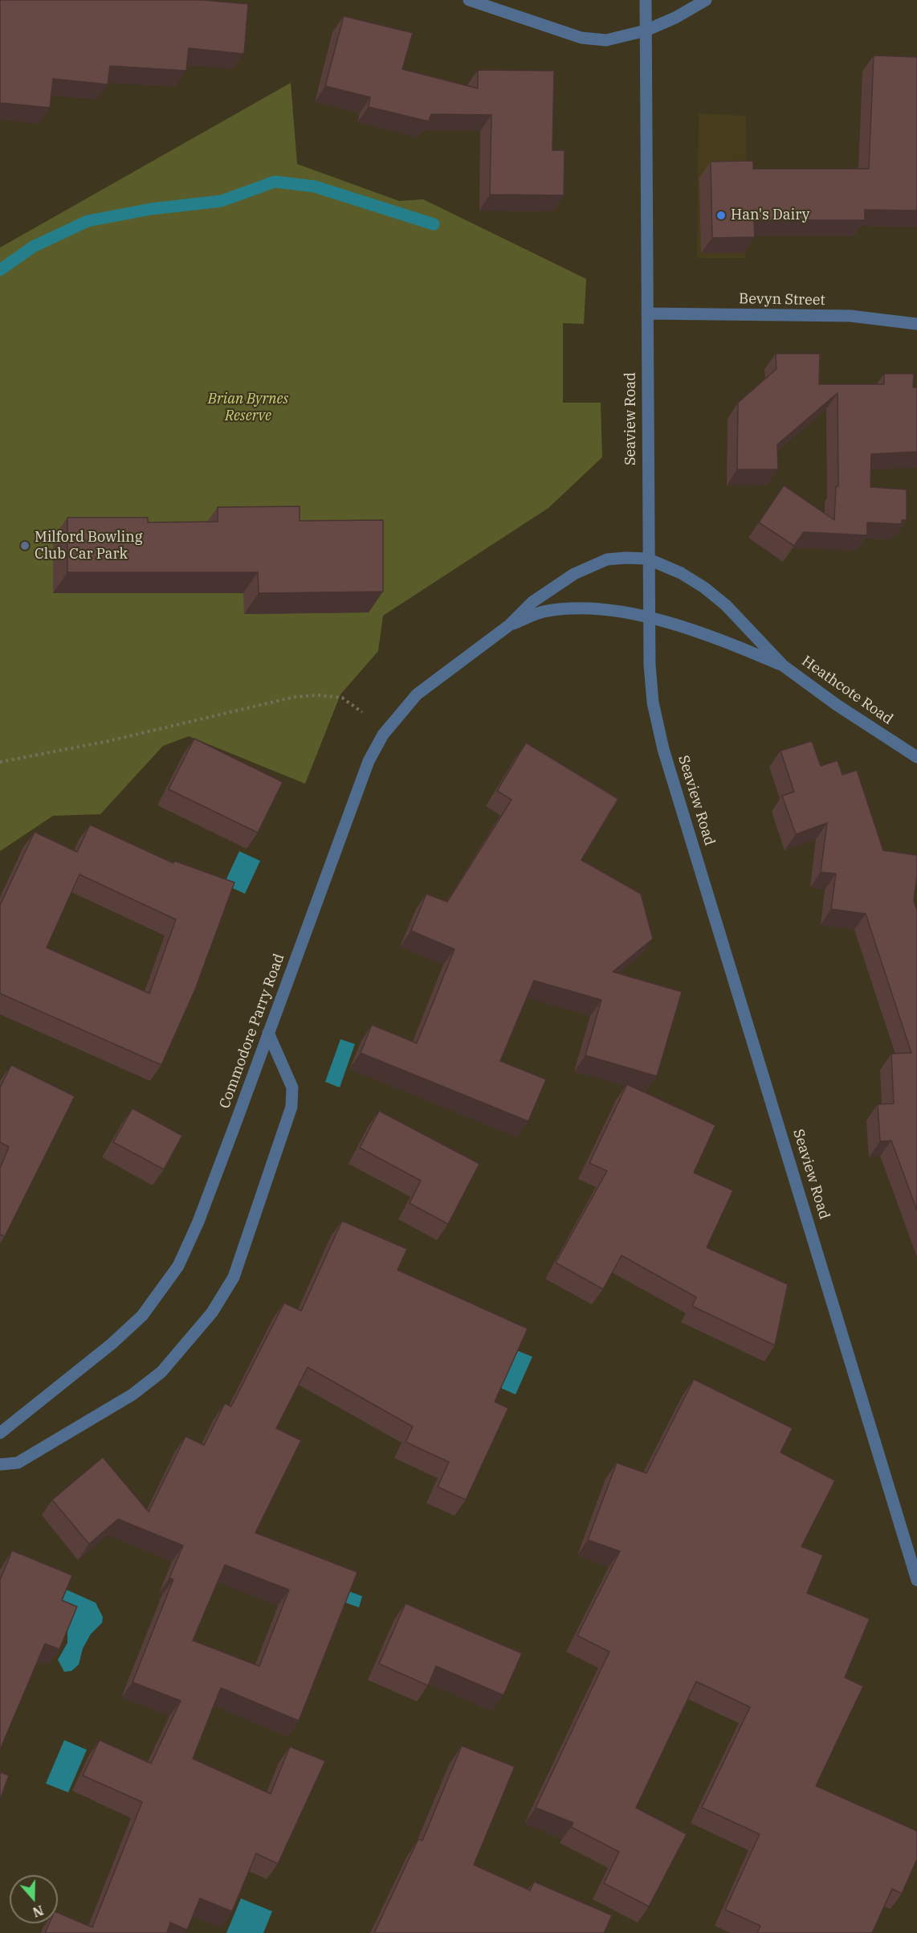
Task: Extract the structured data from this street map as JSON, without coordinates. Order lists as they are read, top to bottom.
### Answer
{
  "streets": {
    "street": [
      "Bevyn Street",
      "Seaview Road",
      "Heathcote Road",
      "Commodore Parry Road"
    ]
  },
  "crossings": [
    ["Bevyn Street", "Seaview Road"],
    ["Seaview Road", "Heathcote Road"],
    ["Seaview Road", "Commodore Parry Road"],
    ["Heathcote Road", "Commodore Parry Road"]
  ],
  "parks": ["Brian Byrnes Reserve"],
  "places": ["Han's Dairy", "Milford Bowling Club Car Park"],
  "north": "bottom"
}
